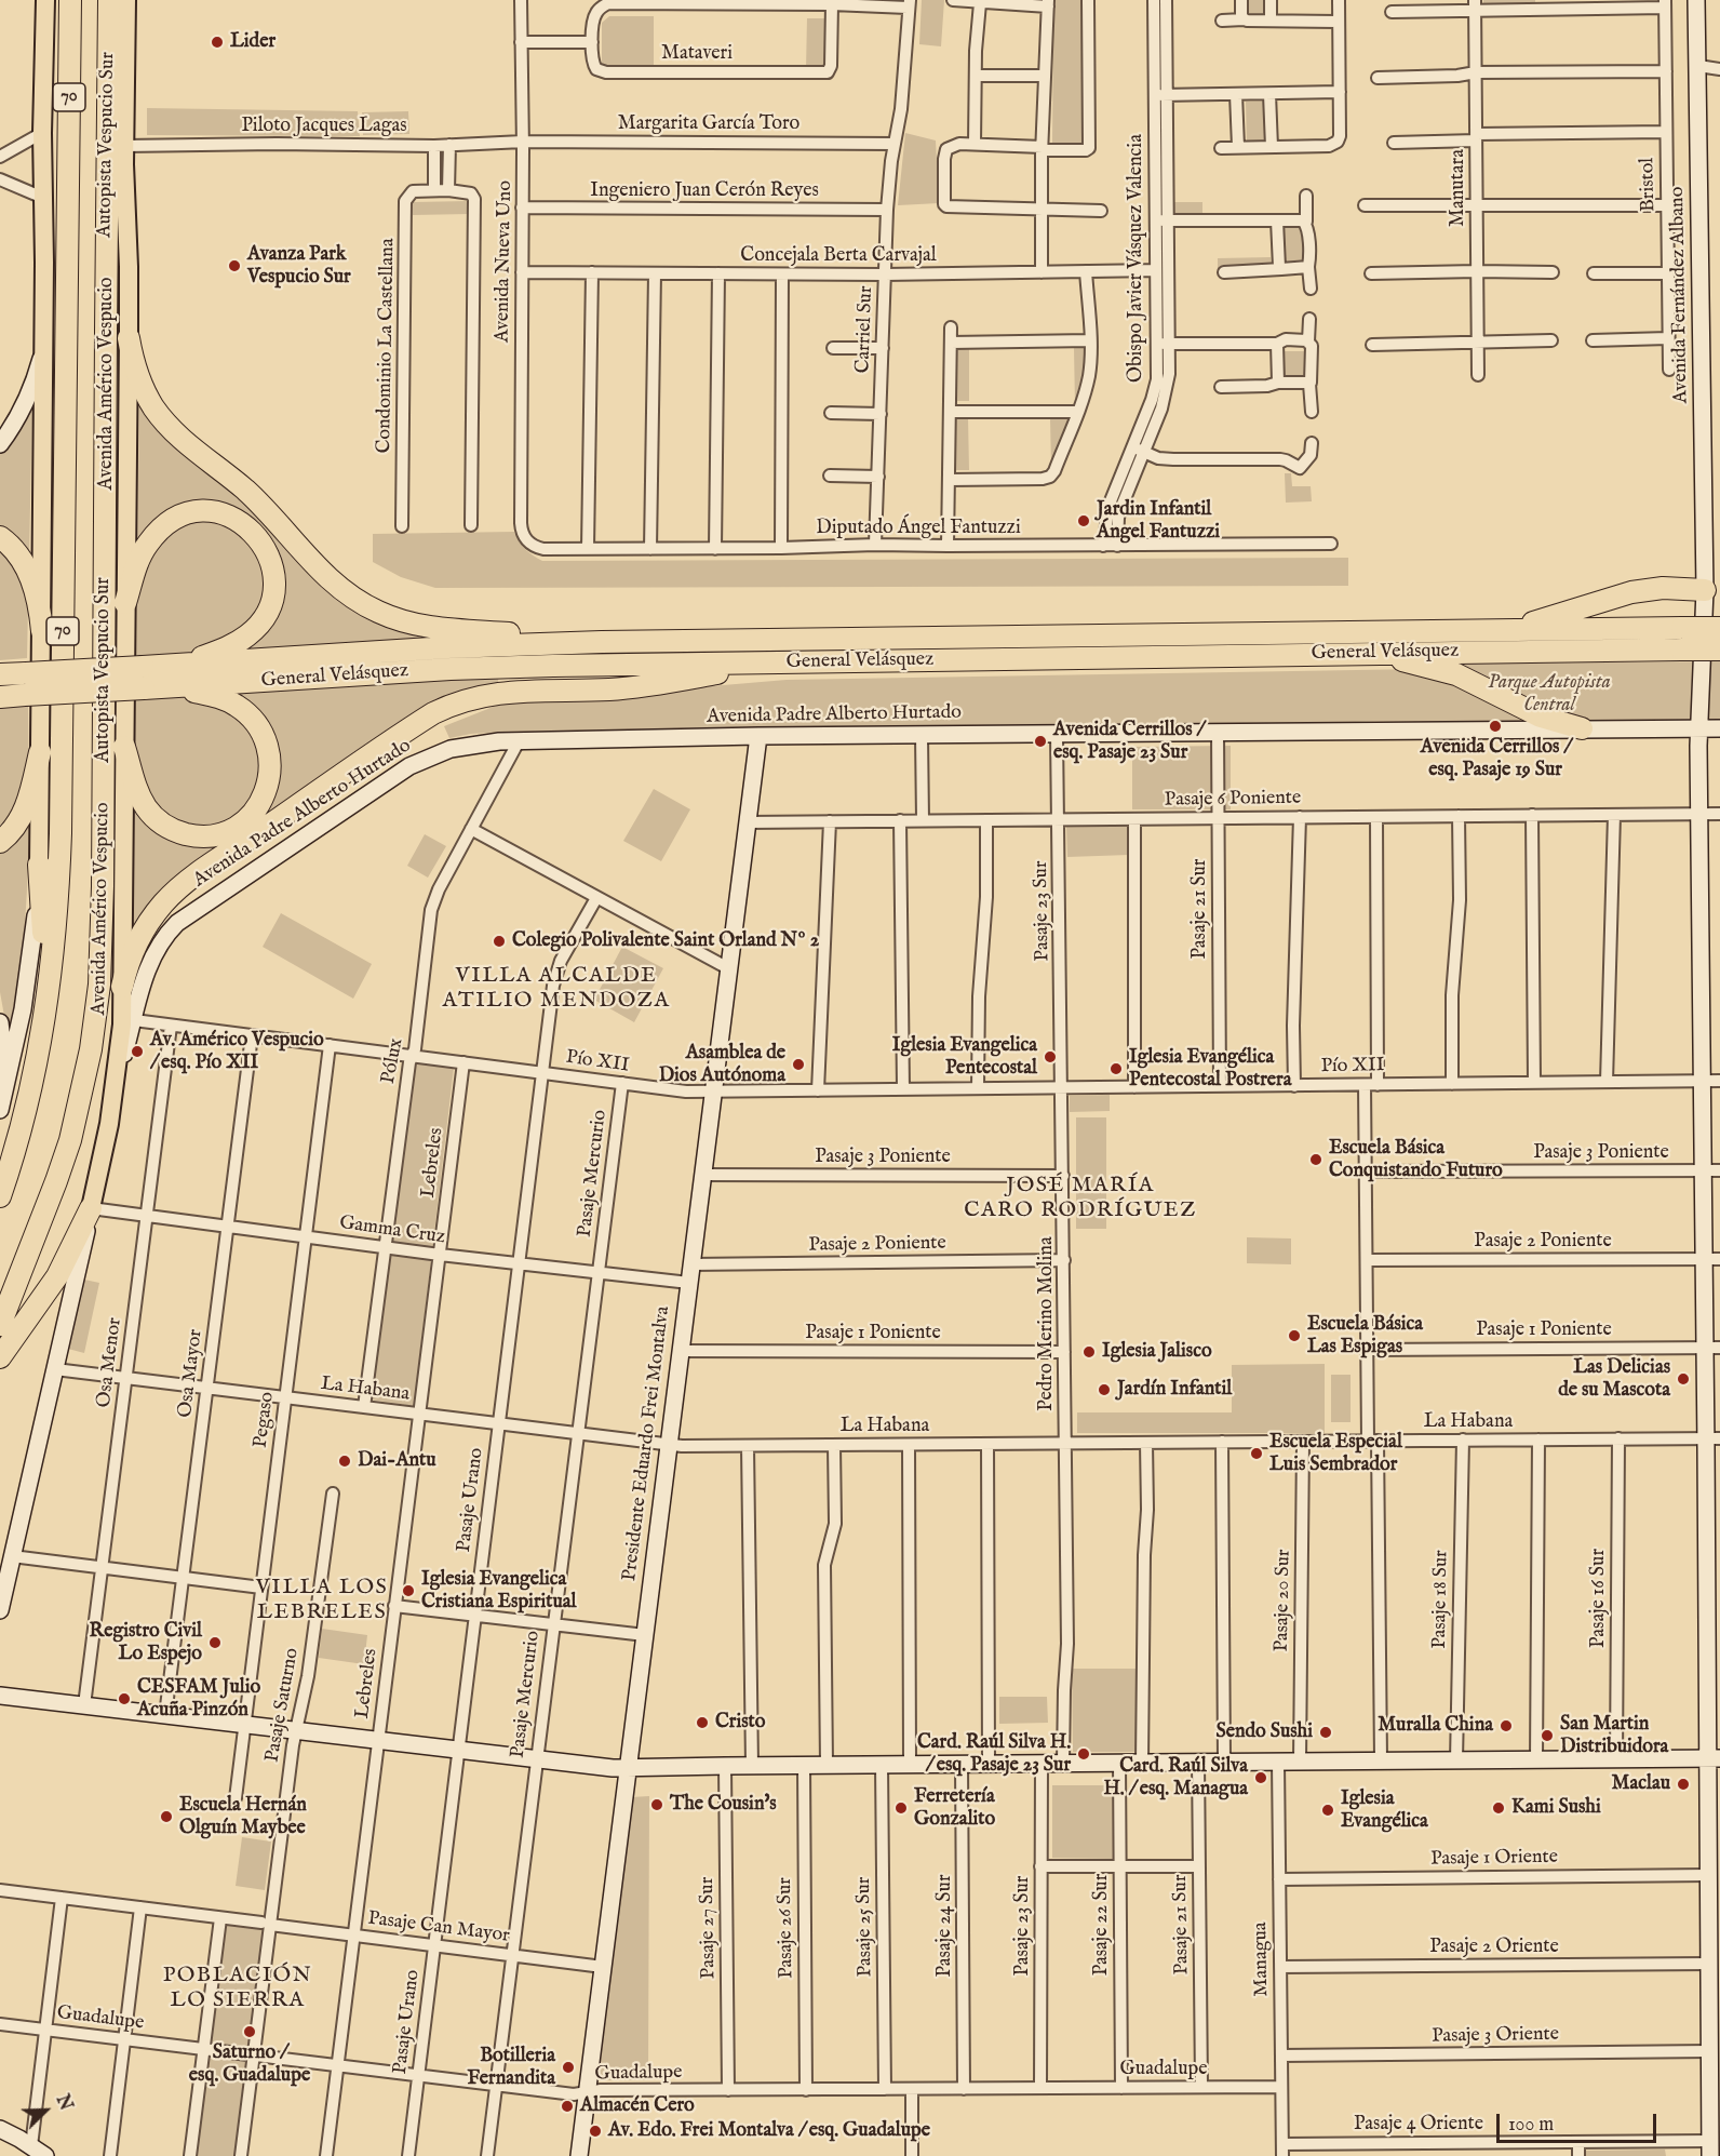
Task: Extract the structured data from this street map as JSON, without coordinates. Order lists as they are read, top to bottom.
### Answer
{
  "streets": {
    "highway": ["70", "Autopista Vespucio Sur", "General Velásquez"],
    "main road": ["Avenida Américo Vespucio"],
    "street": [
      "Mataveri",
      "Margarita García Toro",
      "Piloto Jacques Lagas",
      "Bristol",
      "Manutara",
      "Ingeniero Juan Cerón Reyes",
      "Concejala Berta Carvajal",
      "Obispo Javier Vásquez Valencia",
      "Avenida Nueva Uno",
      "Avenida Fernández Albano",
      "Carriel Sur",
      "Condominio La Castellana",
      "Diputado Ángel Fantuzzi",
      "Avenida Padre Alberto Hurtado",
      "Pasaje 6 Poniente",
      "Pasaje 21 Sur",
      "Pasaje 23 Sur",
      "Pólux",
      "Pío XII",
      "Pasaje 3 Poniente",
      "Lebreles",
      "Pasaje Mercurio",
      "Gamma Cruz",
      "Pasaje 2 Poniente",
      "Pedro Merino Molina",
      "Pasaje 1 Poniente",
      "Osa Menor",
      "Osa Mayor",
      "La Habana",
      "Pegaso",
      "Presidente Eduardo Frei Montalva",
      "Pasaje Urano",
      "Pasaje 16 Sur",
      "Pasaje 18 Sur",
      "Pasaje 20 Sur",
      "Pasaje Saturno",
      "Pasaje 1 Oriente",
      "Pasaje 22 Sur",
      "Pasaje 24 Sur",
      "Pasaje 25 Sur",
      "Pasaje Can Mayor",
      "Pasaje 27 Sur",
      "Pasaje 26 Sur",
      "Pasaje 2 Oriente",
      "Managua",
      "Guadalupe",
      "Pasaje 3 Oriente",
      "Pasaje 4 Oriente"
    ]
  },
  "crossings": [
    ["Margarita García Toro", "Piloto Jacques Lagas"],
    ["Margarita García Toro", "Avenida Nueva Uno"],
    ["Margarita García Toro", "Carriel Sur"],
    ["Piloto Jacques Lagas", "Avenida Nueva Uno"],
    ["Piloto Jacques Lagas", "Avenida Américo Vespucio"],
    ["Ingeniero Juan Cerón Reyes", "Avenida Nueva Uno"],
    ["Ingeniero Juan Cerón Reyes", "Carriel Sur"],
    ["Concejala Berta Carvajal", "Obispo Javier Vásquez Valencia"],
    ["Concejala Berta Carvajal", "Avenida Nueva Uno"],
    ["Concejala Berta Carvajal", "Carriel Sur"],
    ["Obispo Javier Vásquez Valencia", "Diputado Ángel Fantuzzi"],
    ["Avenida Nueva Uno", "Diputado Ángel Fantuzzi"],
    ["Avenida Fernández Albano", "Avenida Padre Alberto Hurtado"],
    ["Avenida Fernández Albano", "Pasaje 6 Poniente"],
    ["Avenida Fernández Albano", "Pío XII"],
    ["Avenida Fernández Albano", "Pasaje 3 Poniente"],
    ["Avenida Fernández Albano", "Pasaje 2 Poniente"],
    ["Avenida Fernández Albano", "Pasaje 1 Poniente"],
    ["Avenida Fernández Albano", "La Habana"],
    ["Avenida Fernández Albano", "Pasaje 1 Oriente"],
    ["Avenida Fernández Albano", "Pasaje 2 Oriente"],
    ["Avenida Fernández Albano", "Pasaje 3 Oriente"],
    ["Avenida Fernández Albano", "Pasaje 4 Oriente"],
    ["Carriel Sur", "Diputado Ángel Fantuzzi"],
    ["Avenida Américo Vespucio", "Avenida Padre Alberto Hurtado"],
    ["Avenida Américo Vespucio", "Gamma Cruz"],
    ["Avenida Américo Vespucio", "La Habana"],
    ["Avenida Padre Alberto Hurtado", "Pasaje 21 Sur"],
    ["Avenida Padre Alberto Hurtado", "Pasaje 23 Sur"],
    ["Avenida Padre Alberto Hurtado", "Pólux"],
    ["Avenida Padre Alberto Hurtado", "Pío XII"],
    ["Avenida Padre Alberto Hurtado", "Presidente Eduardo Frei Montalva"],
    ["Pasaje 6 Poniente", "Pasaje 21 Sur"],
    ["Pasaje 6 Poniente", "Pasaje 23 Sur"],
    ["Pasaje 6 Poniente", "Presidente Eduardo Frei Montalva"],
    ["Pasaje 21 Sur", "Pío XII"],
    ["Pasaje 21 Sur", "Guadalupe"],
    ["Pasaje 23 Sur", "Pío XII"],
    ["Pasaje 23 Sur", "Pedro Merino Molina"],
    ["Pasaje 23 Sur", "Guadalupe"],
    ["Pólux", "Pío XII"],
    ["Pólux", "Gamma Cruz"],
    ["Pólux", "La Habana"],
    ["Pío XII", "Lebreles"],
    ["Pío XII", "Pasaje Mercurio"],
    ["Pío XII", "Pedro Merino Molina"],
    ["Pío XII", "Osa Menor"],
    ["Pío XII", "Osa Mayor"],
    ["Pío XII", "Pegaso"],
    ["Pío XII", "Presidente Eduardo Frei Montalva"],
    ["Pío XII", "Pasaje Urano"],
    ["Pasaje 3 Poniente", "Pedro Merino Molina"],
    ["Pasaje 3 Poniente", "Presidente Eduardo Frei Montalva"],
    ["Lebreles", "Gamma Cruz"],
    ["Lebreles", "La Habana"],
    ["Lebreles", "Pasaje Can Mayor"],
    ["Lebreles", "Guadalupe"],
    ["Pasaje Mercurio", "Gamma Cruz"],
    ["Pasaje Mercurio", "La Habana"],
    ["Pasaje Mercurio", "Pasaje Can Mayor"],
    ["Pasaje Mercurio", "Guadalupe"],
    ["Gamma Cruz", "Osa Menor"],
    ["Gamma Cruz", "Osa Mayor"],
    ["Gamma Cruz", "Pegaso"],
    ["Gamma Cruz", "Presidente Eduardo Frei Montalva"],
    ["Gamma Cruz", "Pasaje Urano"],
    ["Pasaje 2 Poniente", "Pedro Merino Molina"],
    ["Pasaje 2 Poniente", "Presidente Eduardo Frei Montalva"],
    ["Pedro Merino Molina", "Pasaje 1 Poniente"],
    ["Pedro Merino Molina", "La Habana"],
    ["Pasaje 1 Poniente", "Presidente Eduardo Frei Montalva"],
    ["Osa Menor", "La Habana"],
    ["Osa Mayor", "La Habana"],
    ["La Habana", "Pegaso"],
    ["La Habana", "Presidente Eduardo Frei Montalva"],
    ["La Habana", "Pasaje Urano"],
    ["La Habana", "Pasaje 16 Sur"],
    ["La Habana", "Pasaje 18 Sur"],
    ["La Habana", "Pasaje 20 Sur"],
    ["Presidente Eduardo Frei Montalva", "Pasaje Can Mayor"],
    ["Presidente Eduardo Frei Montalva", "Guadalupe"],
    ["Pasaje Urano", "Pasaje Can Mayor"],
    ["Pasaje Urano", "Guadalupe"],
    ["Pasaje Saturno", "Pasaje Can Mayor"],
    ["Pasaje Saturno", "Guadalupe"],
    ["Pasaje 1 Oriente", "Managua"],
    ["Pasaje 22 Sur", "Guadalupe"],
    ["Pasaje 24 Sur", "Guadalupe"],
    ["Pasaje 25 Sur", "Guadalupe"],
    ["Pasaje 27 Sur", "Guadalupe"],
    ["Pasaje 26 Sur", "Guadalupe"],
    ["Pasaje 2 Oriente", "Managua"],
    ["Managua", "Guadalupe"],
    ["Managua", "Pasaje 3 Oriente"],
    ["Managua", "Pasaje 4 Oriente"]
  ],
  "districts": [
    "VILLA ALCALDE ATILIO MENDOZA",
    "JOSÉ MARÍA CARO RODRÍGUEZ",
    "VILLA LOS LEBRELES",
    "POBLACIÓN LO SIERRA"
  ],
  "parks": ["Parque Autopista Central"],
  "places": [
    "Lider",
    "Avanza Park Vespucio Sur",
    "Jardin Infantil Ángel Fantuzzi",
    "Avenida Cerrillos / esq. Pasaje 19 Sur",
    "Avenida Cerrillos / esq. Pasaje 23 Sur",
    "Colegio Polivalente Saint Orland Nº 2",
    "Av. Américo Vespucio / esq. Pío XII",
    "Iglesia Evangelica Pentecostal",
    "Asamblea de Dios Autónoma",
    "Iglesia Evangélica Pentecostal Postrera",
    "Escuela Básica Conquistando Futuro",
    "Escuela Básica Las Espigas",
    "Iglesia Jalisco",
    "Las Delicias de su Mascota",
    "Jardín Infantil",
    "Escuela Especial Luis Sembrador",
    "Dai-Antu",
    "Iglesia Evangelica Cristiana Espiritual",
    "Registro Civil Lo Espejo",
    "CESFAM Julio Acuña Pinzón",
    "Cristo",
    "Muralla China",
    "Sendo Sushi",
    "San Martin Distribuidora",
    "Card. Raúl Silva H. / esq. Pasaje 23 Sur",
    "Card. Raúl Silva H. / esq. Managua",
    "Maclau",
    "The Cousin's",
    "Ferretería Gonzalito",
    "Kami Sushi",
    "Iglesia Evangélica",
    "Escuela Hernán Olguín Maybee",
    "Saturno / esq. Guadalupe",
    "Botilleria Fernandita",
    "Almacén Cero",
    "Av. Edo. Frei Montalva / esq. Guadalupe"
  ],
  "scale_bar": "100 m",
  "north": "top right"
}
